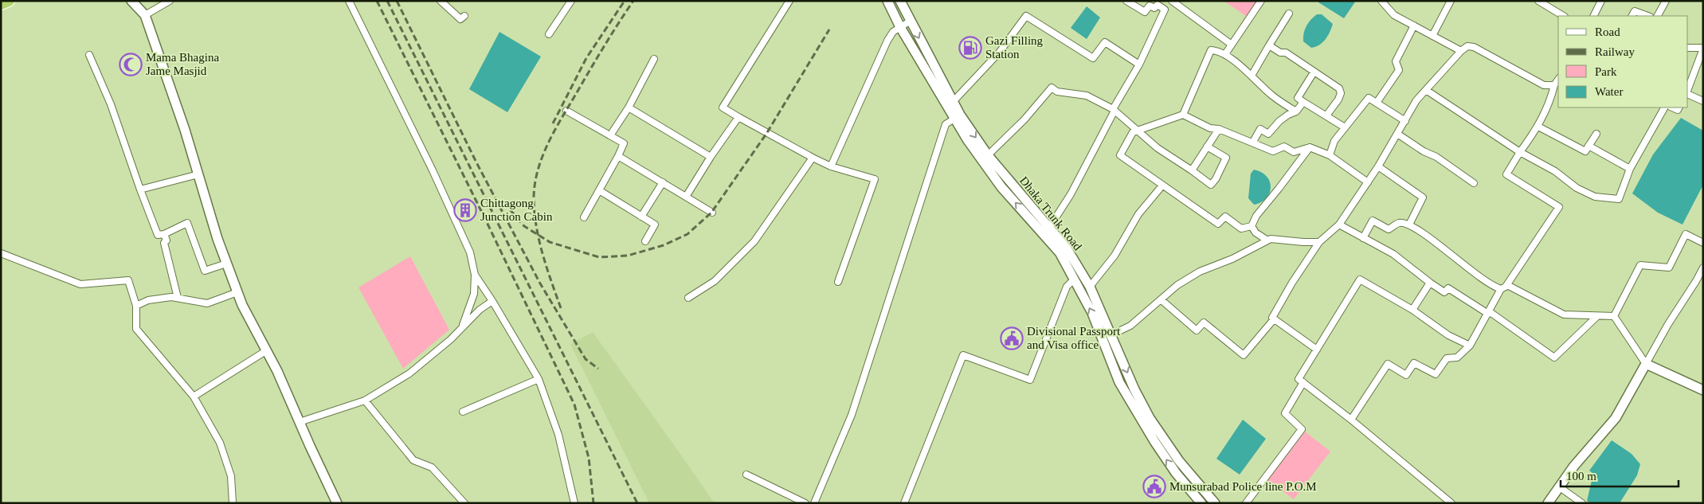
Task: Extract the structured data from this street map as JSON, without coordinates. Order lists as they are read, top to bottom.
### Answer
{
  "streets": {
    "main road": ["Dhaka Trunk Road"]
  },
  "places": {
    "fuel station": ["Gazi Filling Station"],
    "mosque": ["Mama Bhagina Jame Masjid"],
    "building": ["Chittagong Junction Cabin"],
    "public building": ["Divisional Passport and Visa office", "Munsurabad Police line P.O.M"]
  },
  "legend": [
    "Road",
    "Railway",
    "Park",
    "Water"
  ],
  "scale_bar": "100 m"
}
